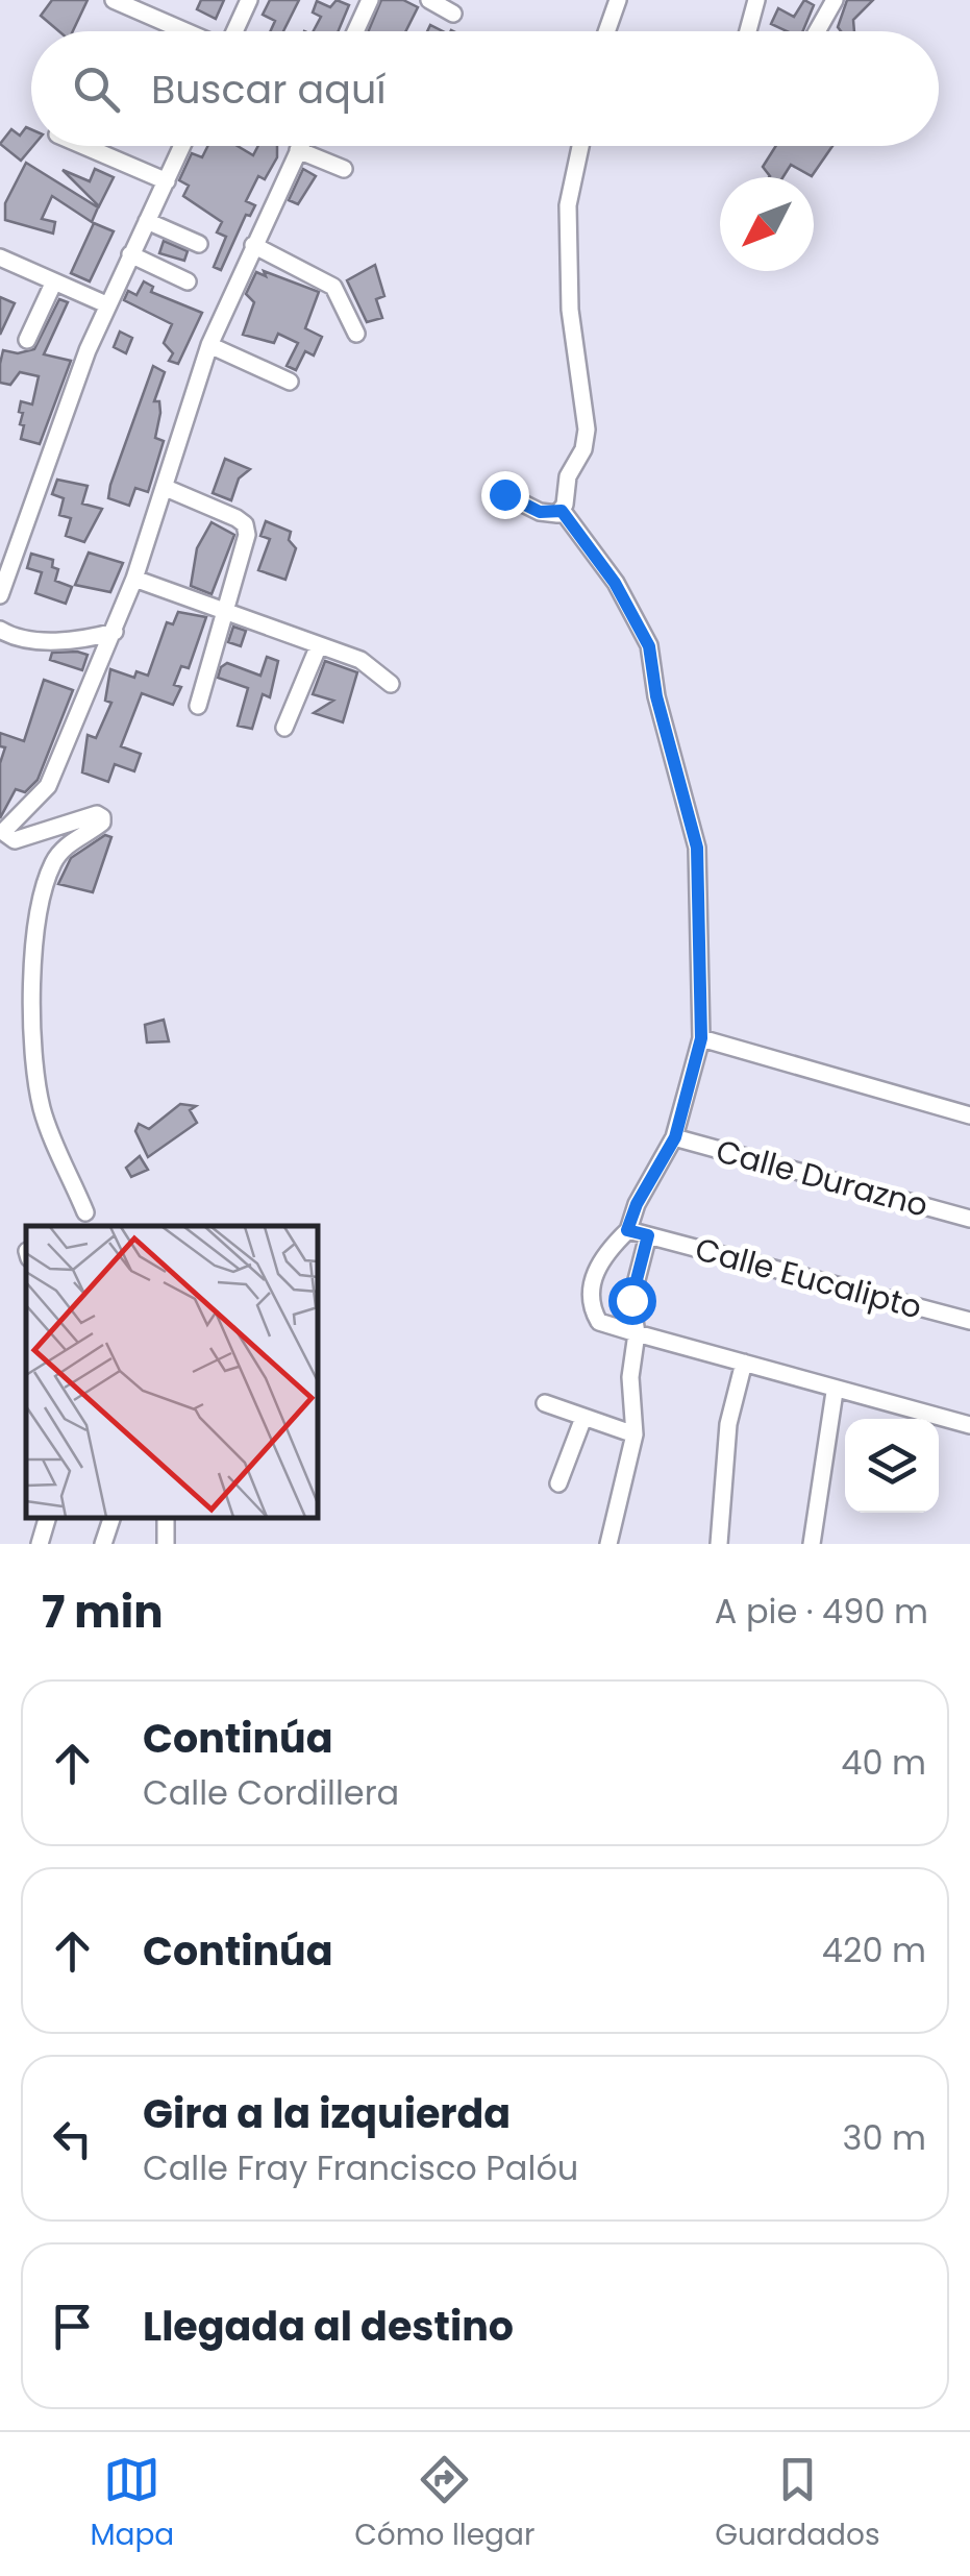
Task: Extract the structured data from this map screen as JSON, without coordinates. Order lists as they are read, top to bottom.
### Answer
{
  "streets": {
    "street": ["Calle Durazno", "Calle Eucalipto"]
  },
  "north": "bottom left",
  "page": {
    "search": "Buscar aquí",
    "heading": ["7 min", "A pie · 490 m"],
    "list": [
      ["Continúa", "Calle Cordillera", "40 m"],
      ["Continúa", "420 m"],
      ["Gira a la izquierda", "Calle Fray Francisco Palóu", "30 m"],
      "Llegada al destino"
    ],
    "nav": ["Mapa", "Cómo llegar", "Guardados"]
  }
}
